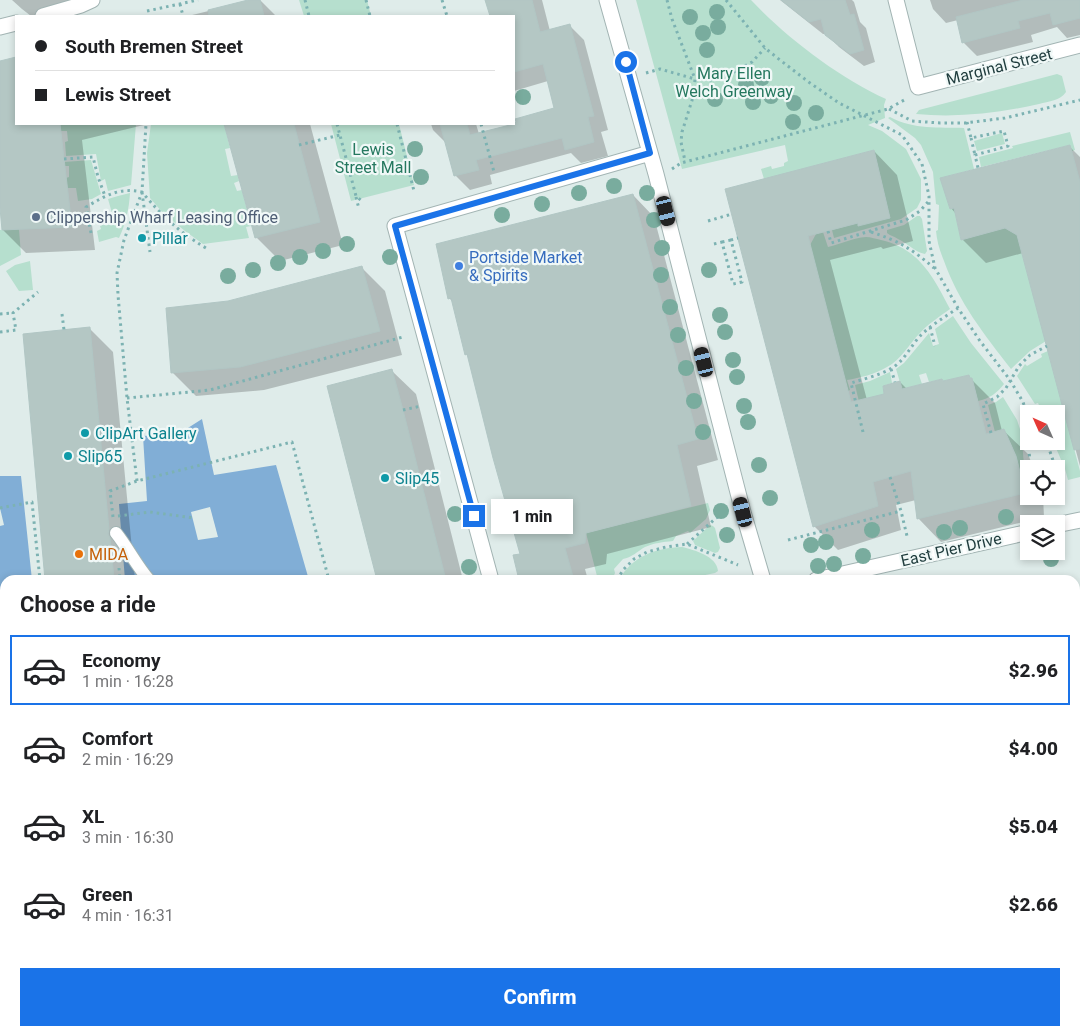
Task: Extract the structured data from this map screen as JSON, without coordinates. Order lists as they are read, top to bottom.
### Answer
{
  "streets": {
    "street": ["Marginal Street", "East Pier Drive"]
  },
  "parks": ["Mary Ellen Welch Greenway", "Lewis Street Mall"],
  "places": [
    "Clippership Wharf Leasing Office",
    "Pillar",
    "Portside Market & Spirits",
    "ClipArt Gallery",
    "Slip65",
    "Slip45",
    "MIDA"
  ],
  "north": "top left",
  "page": {
    "banner": ["South Bremen Street", "Lewis Street"],
    "bubble": "1 min",
    "heading": "Choose a ride",
    "list": [
      {
        "name": "Economy",
        "note": "1 min · 16:28",
        "value": "$2.96"
      },
      {
        "name": "Comfort",
        "note": "2 min · 16:29",
        "value": "$4.00"
      },
      {
        "name": "XL",
        "note": "3 min · 16:30",
        "value": "$5.04"
      },
      {
        "name": "Green",
        "note": "4 min · 16:31",
        "value": "$2.66"
      }
    ],
    "buttons": "Confirm"
  }
}
